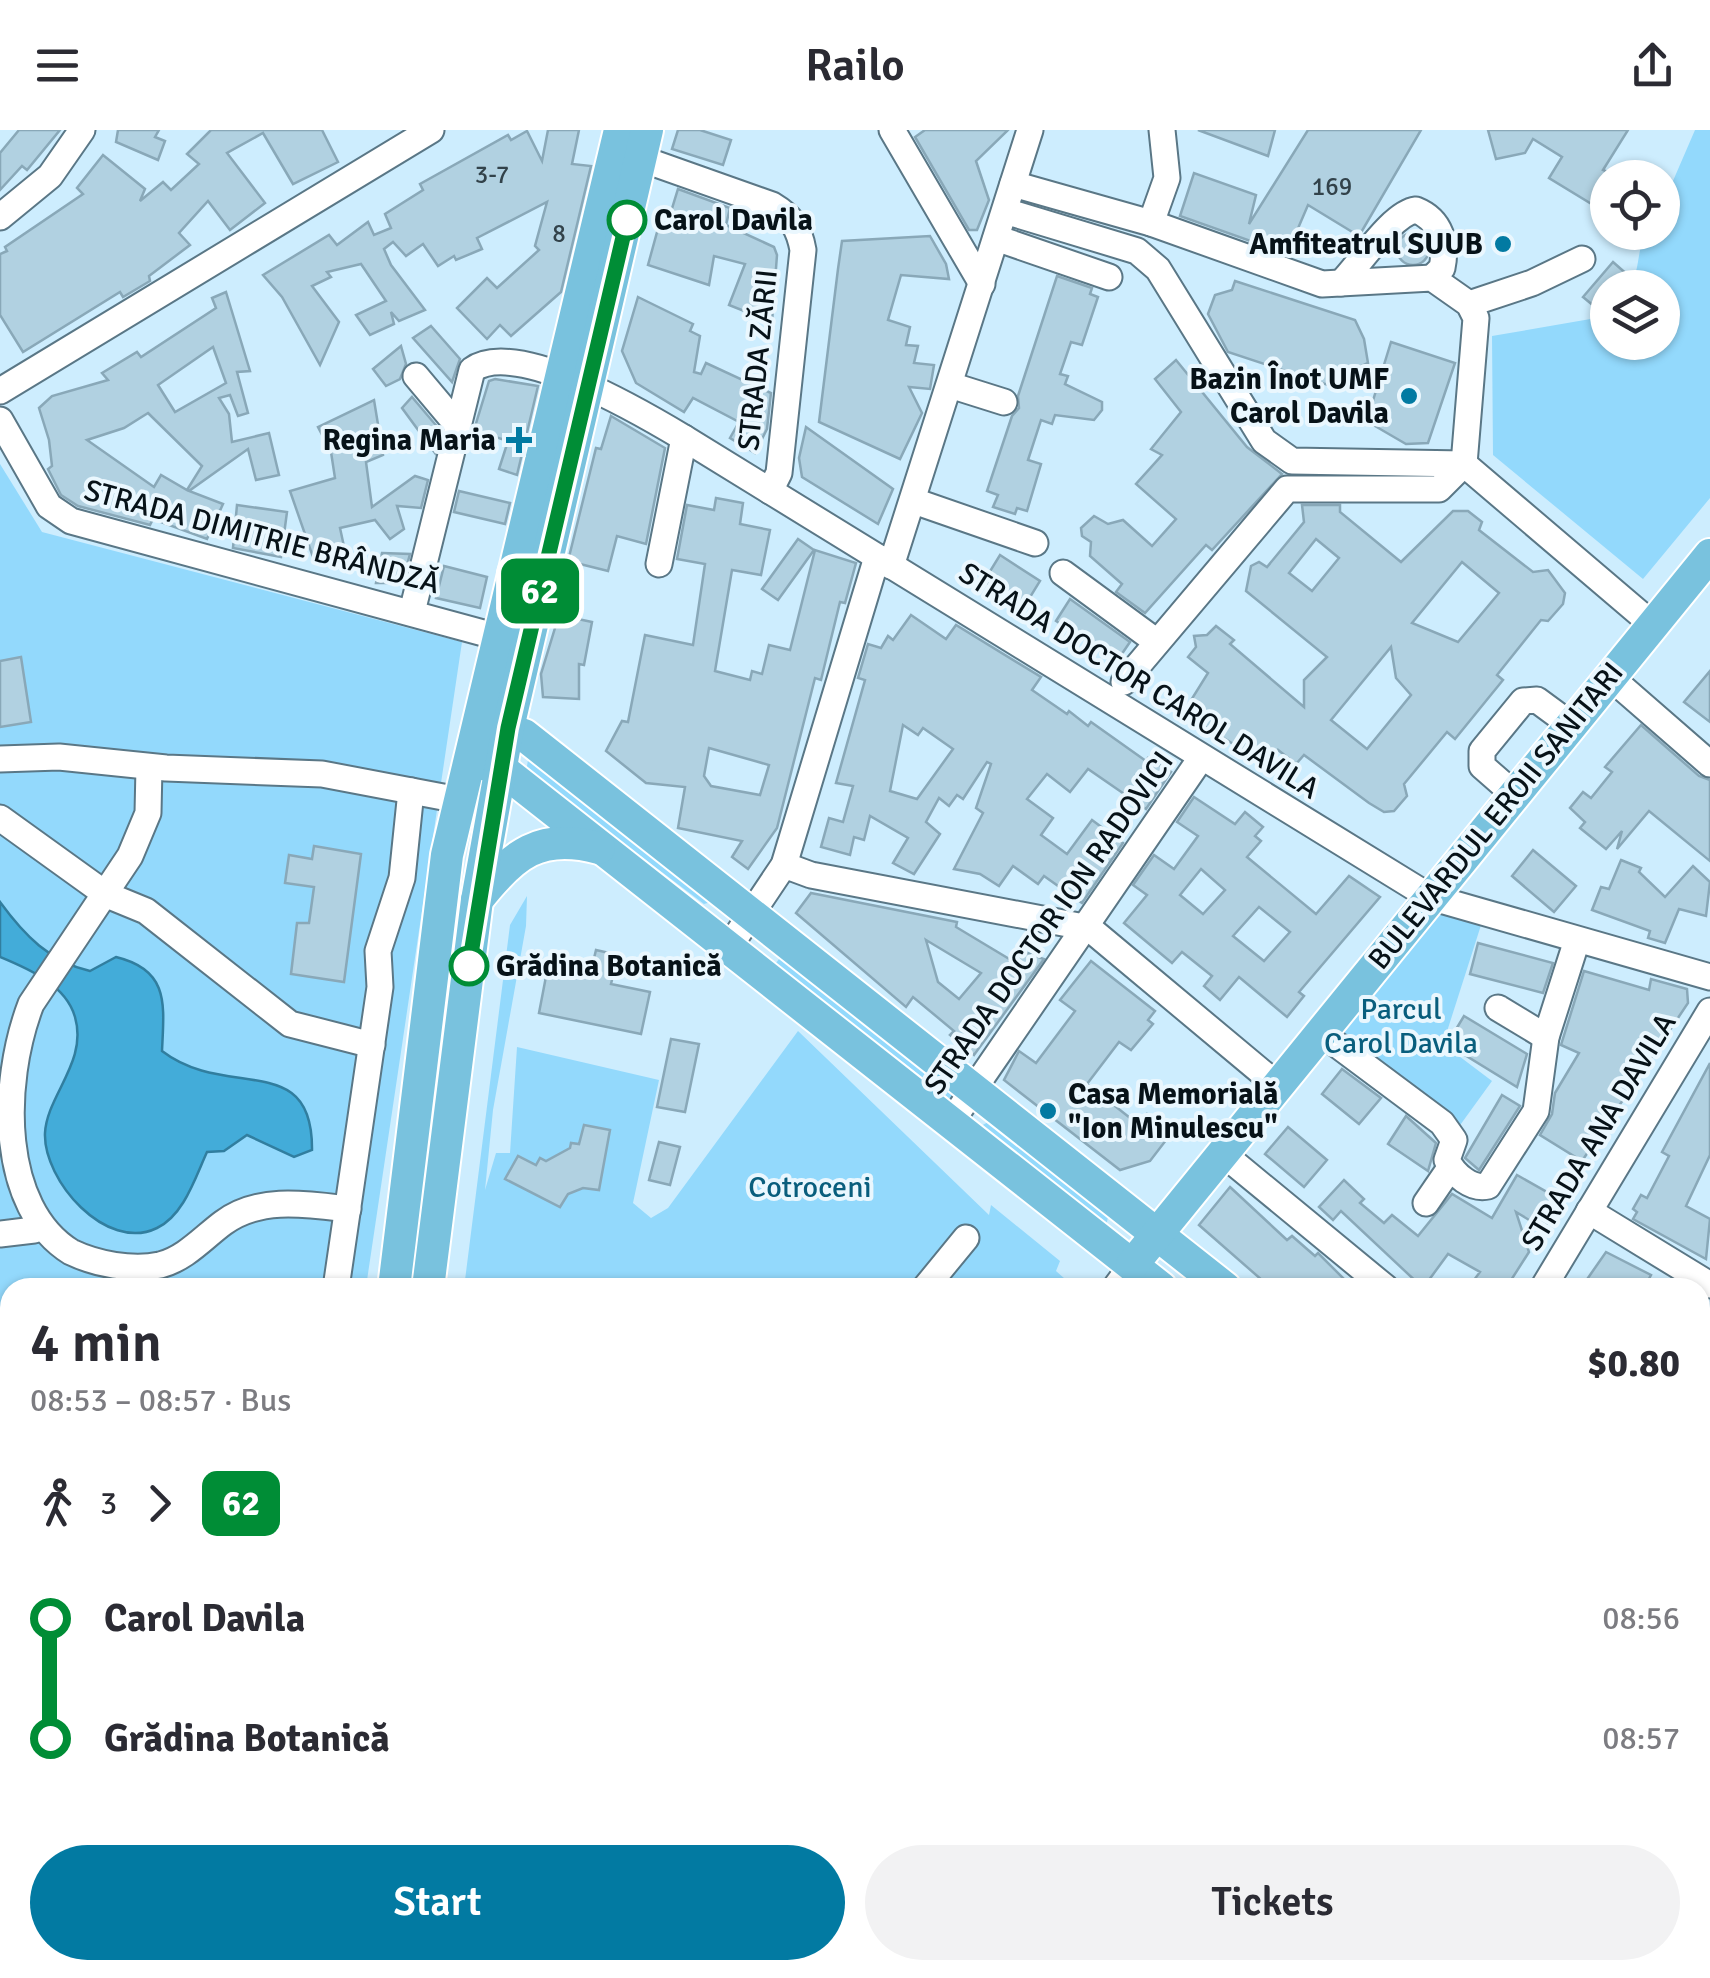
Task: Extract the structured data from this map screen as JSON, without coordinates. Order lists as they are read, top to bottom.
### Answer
{
  "streets": {
    "main road": ["BULEVARDUL EROII SANITARI"],
    "street": [
      "STRADA ZĂRII",
      "STRADA DIMITRIE BRÂNDZĂ",
      "STRADA DOCTOR CAROL DAVILA",
      "STRADA DOCTOR ION RADOVICI",
      "STRADA ANA DAVILA"
    ]
  },
  "crossings": [
    ["STRADA ZĂRII", "STRADA DOCTOR CAROL DAVILA"],
    ["STRADA DOCTOR CAROL DAVILA", "BULEVARDUL EROII SANITARI"],
    ["STRADA DOCTOR CAROL DAVILA", "STRADA DOCTOR ION RADOVICI"]
  ],
  "parks": ["Parcul Carol Davila", "Cotroceni"],
  "places": {
    "other": [
      "Carol Davila",
      "Amfiteatrul SUUB",
      "Bazin Înot UMF Carol Davila",
      "Grădina Botanică",
      "Casa Memorială \"Ion Minulescu\""
    ],
    "health": ["Regina Maria"]
  },
  "lines": ["bus line 62"],
  "house_numbers": ["3-7", "169", "8"],
  "page": {
    "header": "Railo",
    "on_map": "62",
    "heading": ["4 min", "08:53 – 08:57 · Bus", "$0.80"],
    "legs": ["3", "62"],
    "list": [
      {
        "name": "Carol Davila",
        "value": "08:56"
      },
      {
        "name": "Grădina Botanică",
        "value": "08:57"
      }
    ],
    "buttons": ["Start", "Tickets"]
  }
}
